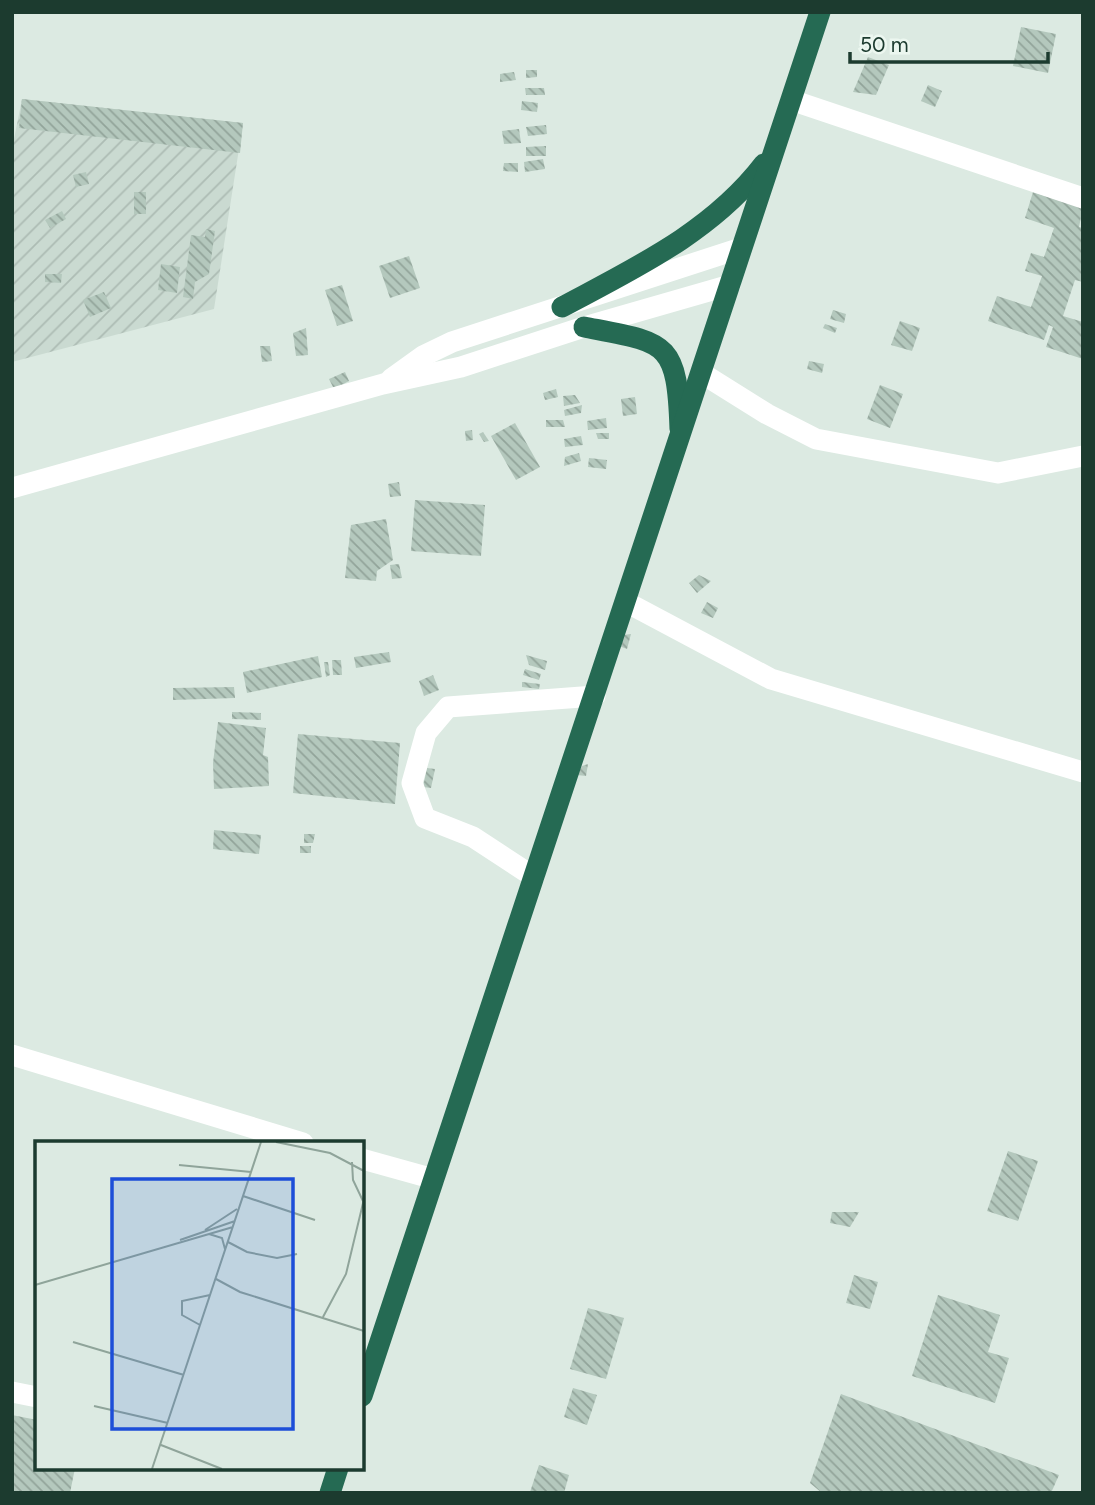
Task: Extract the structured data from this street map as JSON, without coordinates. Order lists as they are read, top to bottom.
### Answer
{
  "scale_bar": "50 m"
}
